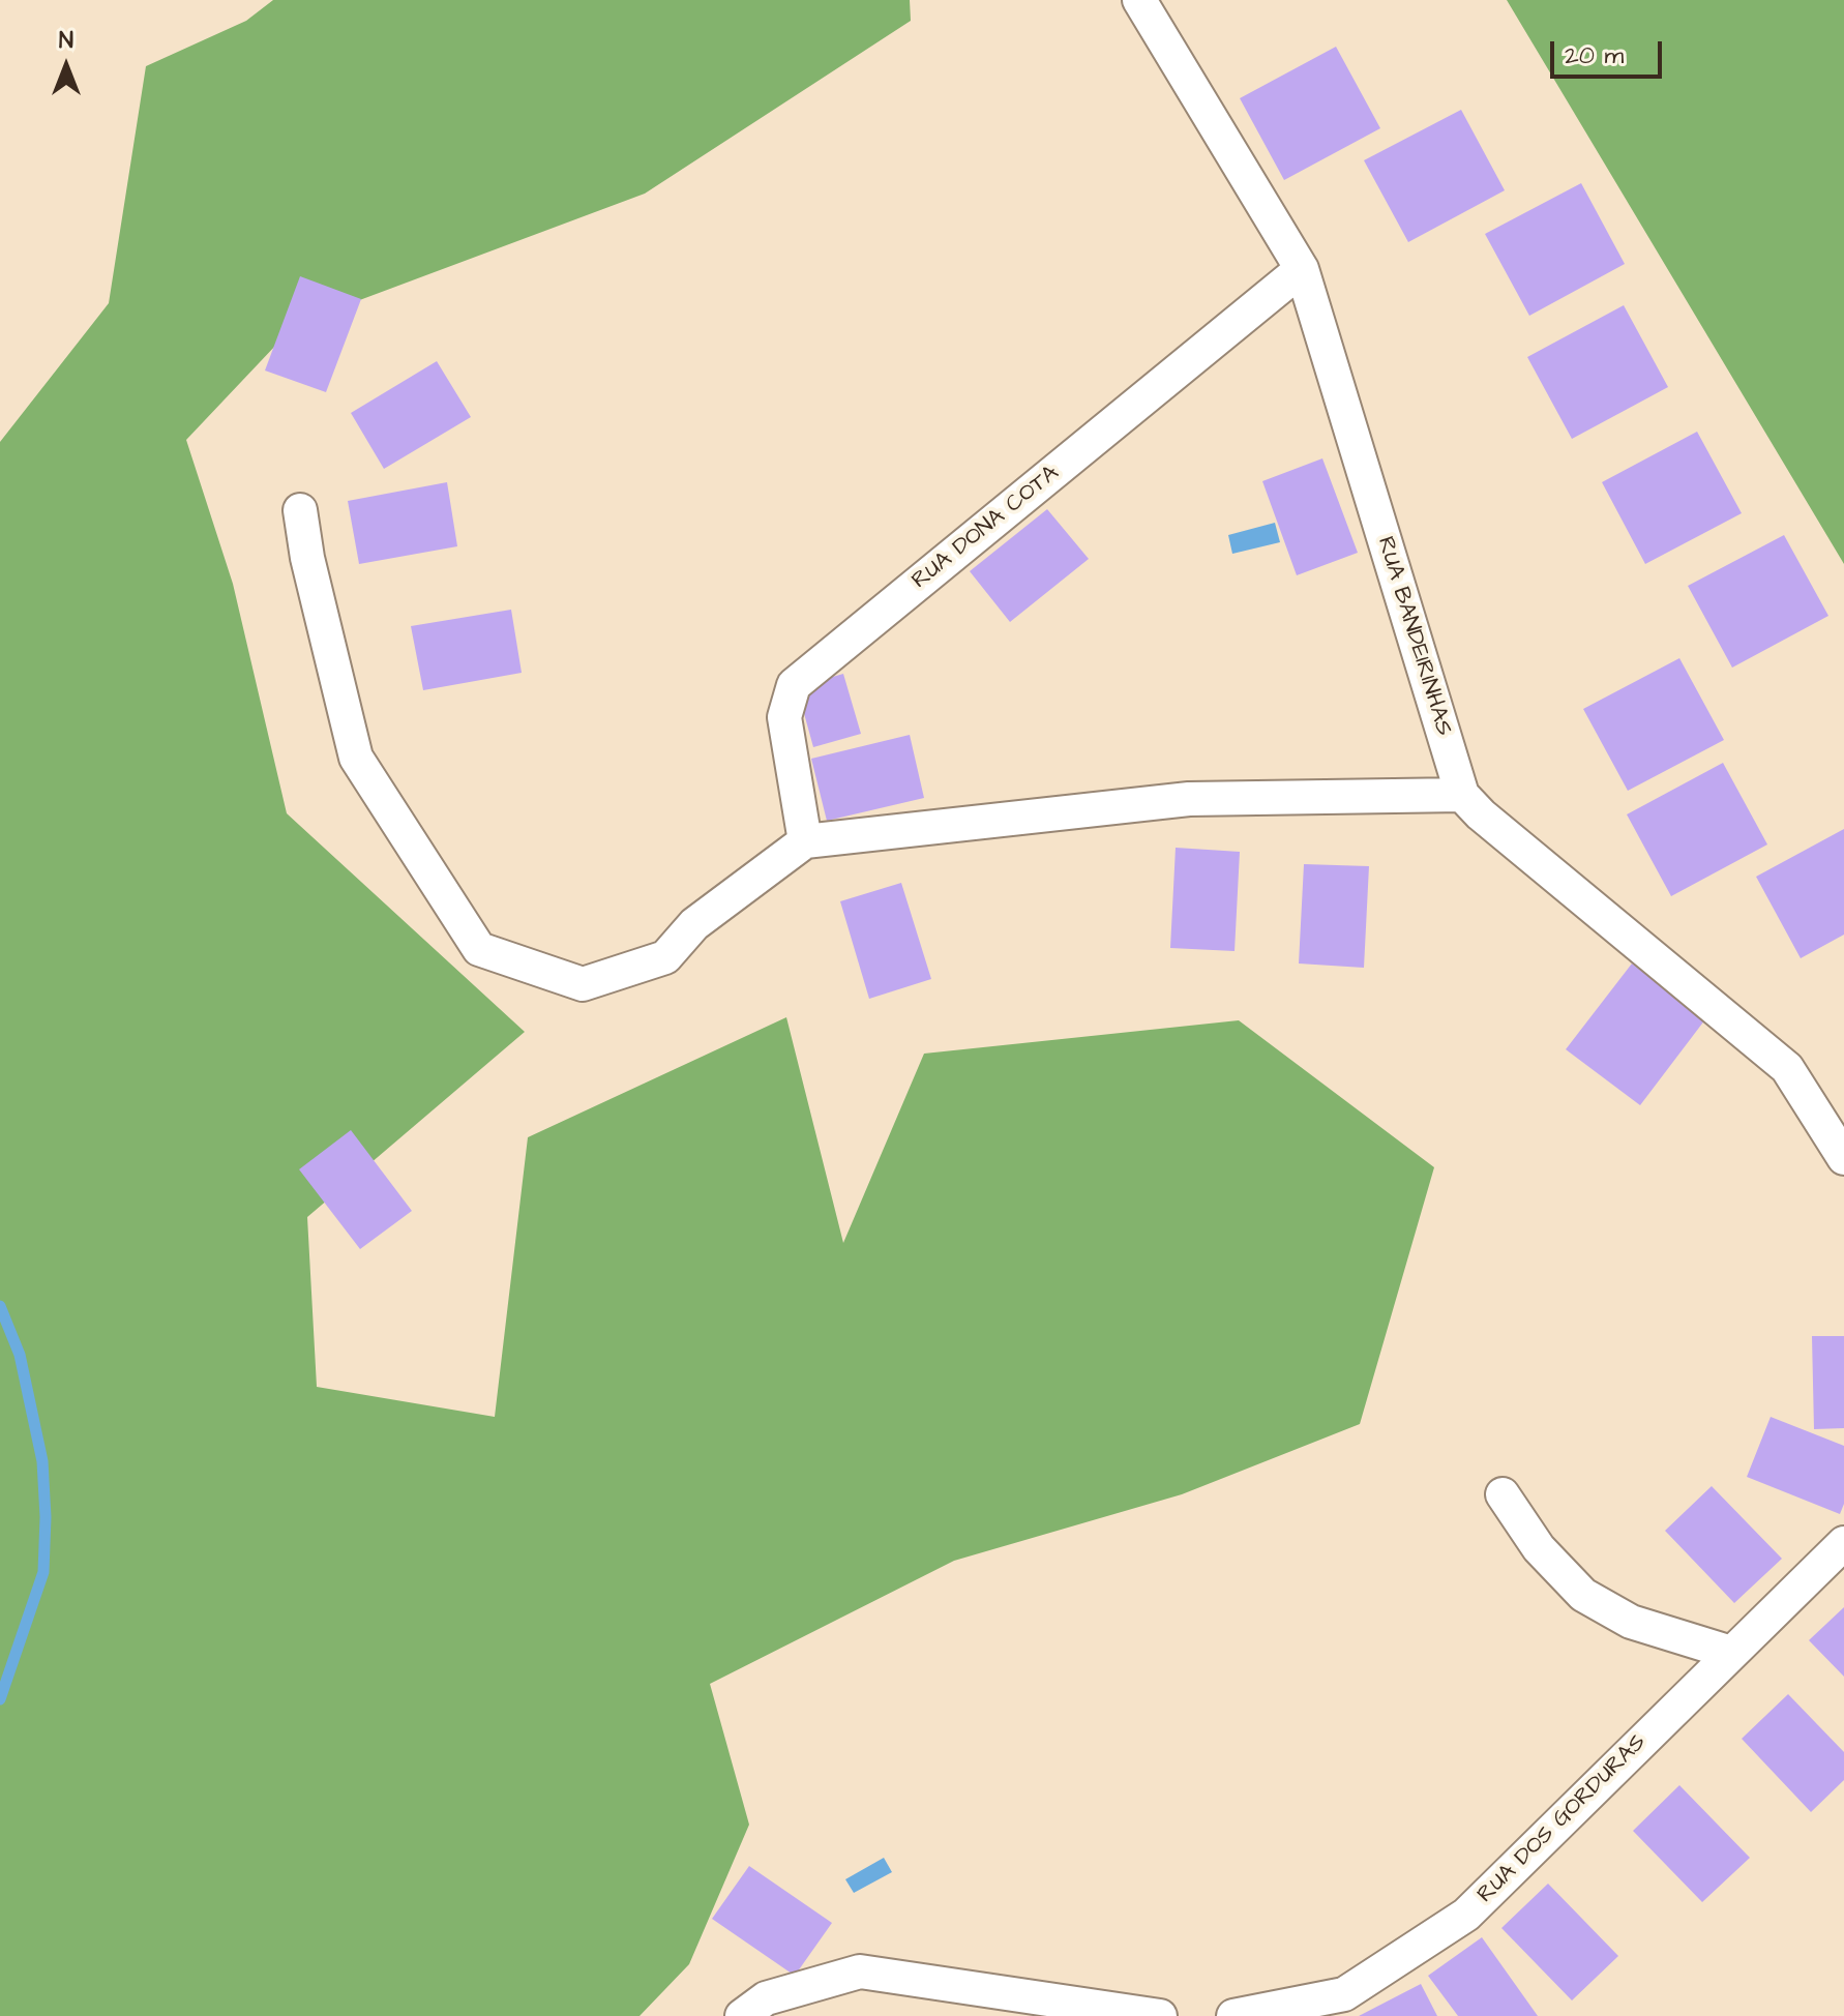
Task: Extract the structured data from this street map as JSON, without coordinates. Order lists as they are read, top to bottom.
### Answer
{
  "streets": {
    "street": ["RUA DONA COTA", "RUA BANDEIRINHAS", "RUA DOS GORDURAS"]
  },
  "crossings": [
    ["RUA DONA COTA", "RUA BANDEIRINHAS"]
  ],
  "scale_bar": "20 m",
  "north": "top"
}
